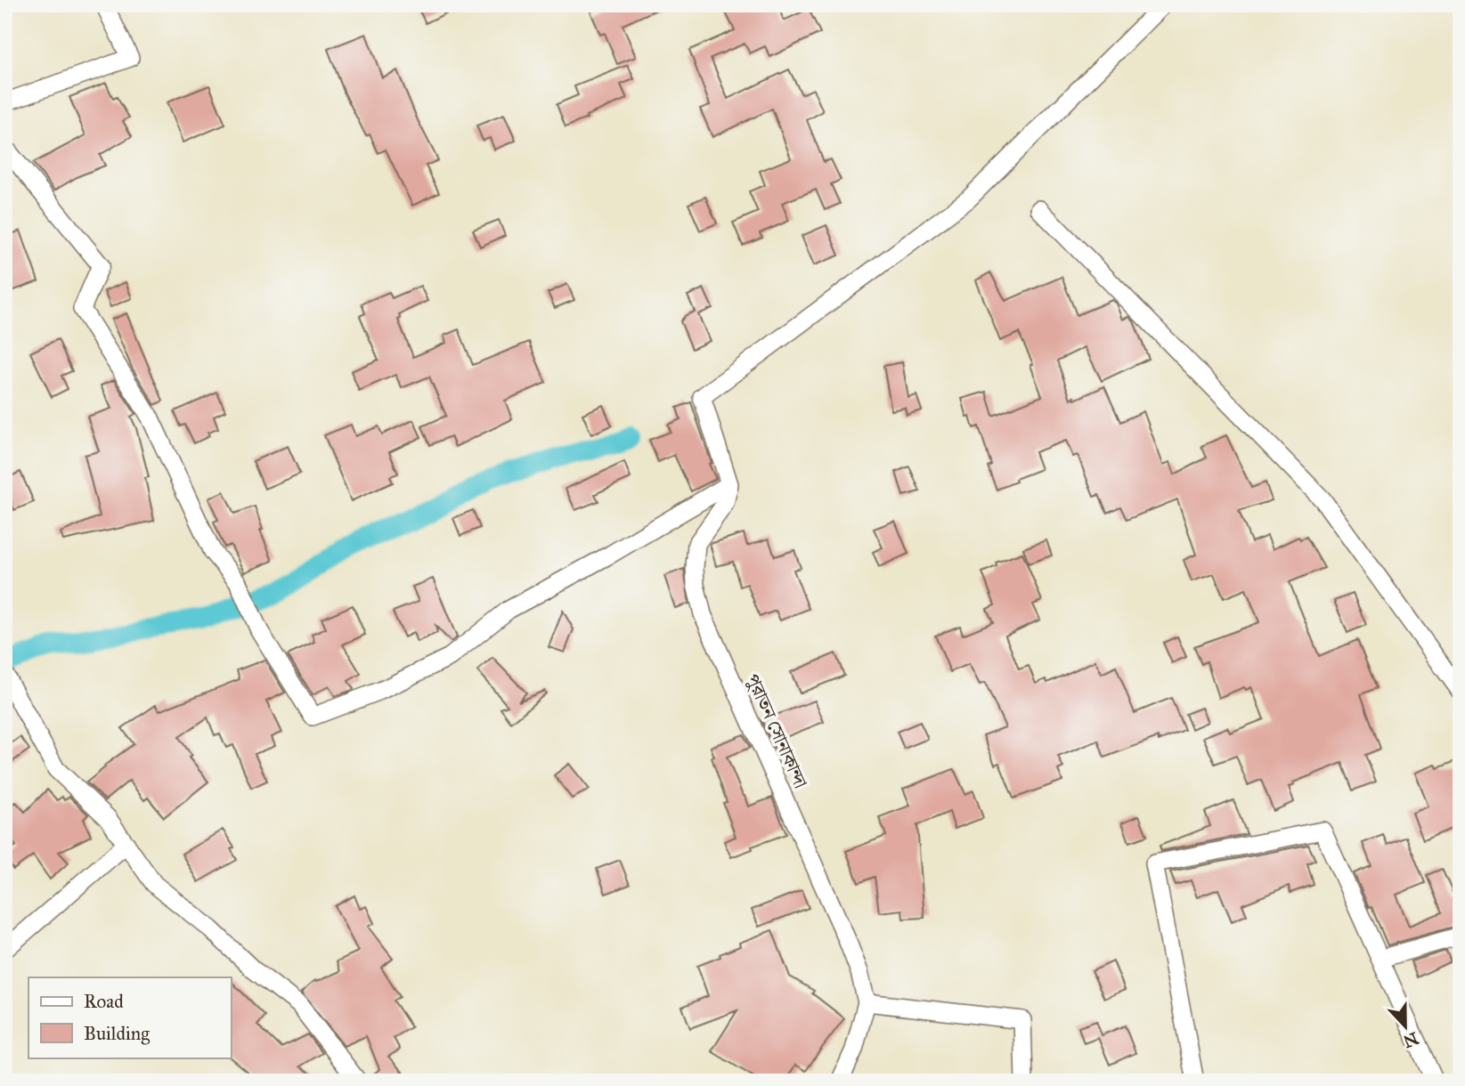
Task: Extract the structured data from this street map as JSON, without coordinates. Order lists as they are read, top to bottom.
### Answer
{
  "streets": {
    "street": ["পুরাতন সোনাকান্দা"]
  },
  "legend": ["Road", "Building"],
  "north": "bottom"
}
